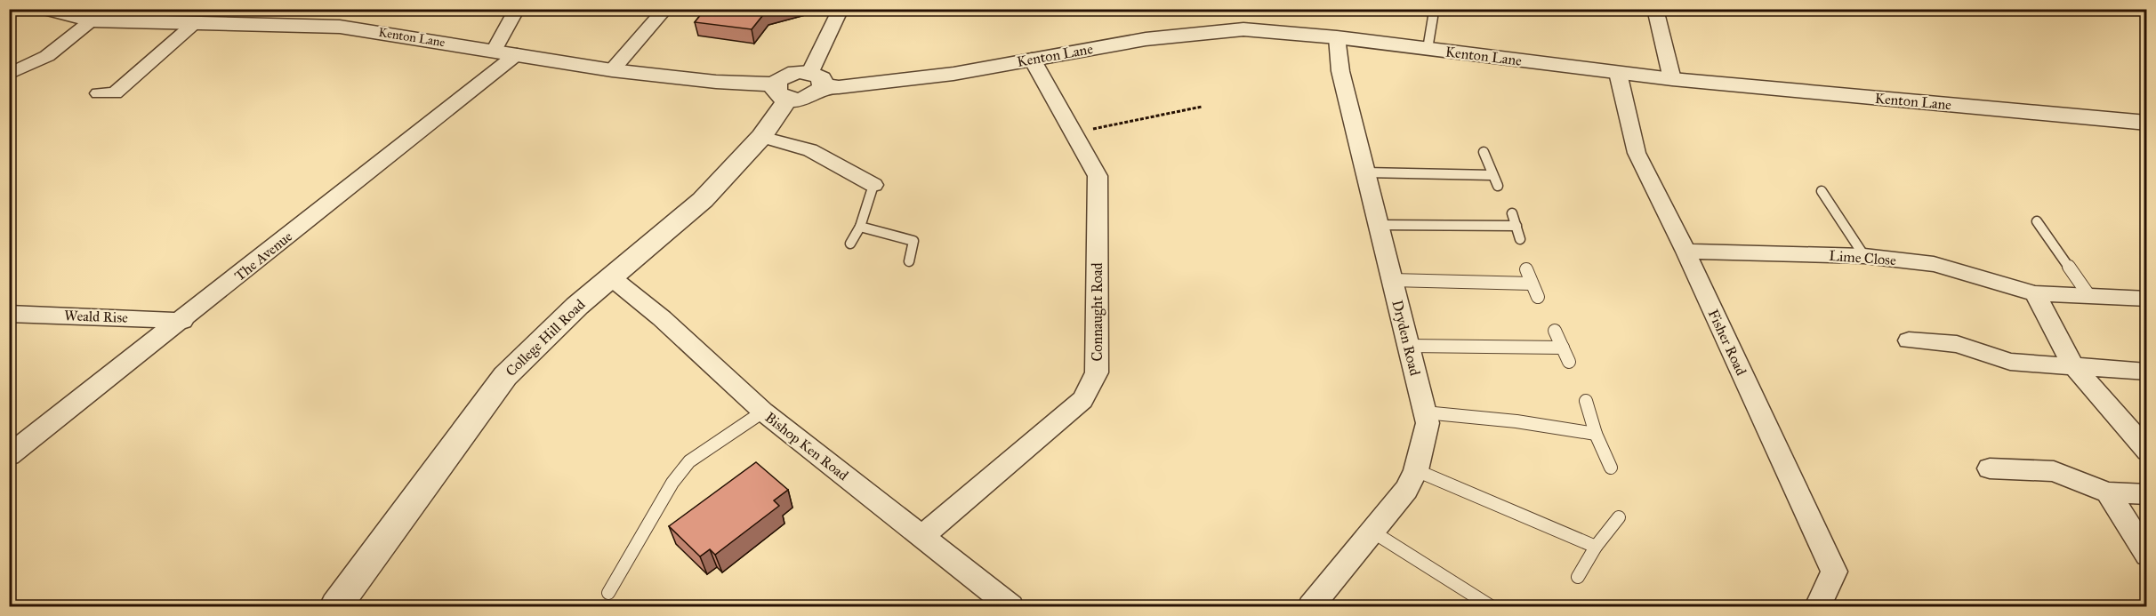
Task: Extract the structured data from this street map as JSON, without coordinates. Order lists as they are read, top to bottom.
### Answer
{
  "streets": {
    "street": [
      "Kenton Lane",
      "The Avenue",
      "Lime Close",
      "Connaught Road",
      "Weald Rise",
      "College Hill Road",
      "Dryden Road",
      "Fisher Road",
      "Bishop Ken Road"
    ]
  },
  "crossings": [
    ["Kenton Lane", "The Avenue"],
    ["Kenton Lane", "Connaught Road"],
    ["Kenton Lane", "College Hill Road"],
    ["Kenton Lane", "Dryden Road"],
    ["Kenton Lane", "Fisher Road"],
    ["The Avenue", "Weald Rise"],
    ["Lime Close", "Fisher Road"],
    ["Connaught Road", "Bishop Ken Road"],
    ["College Hill Road", "Bishop Ken Road"]
  ]
}
